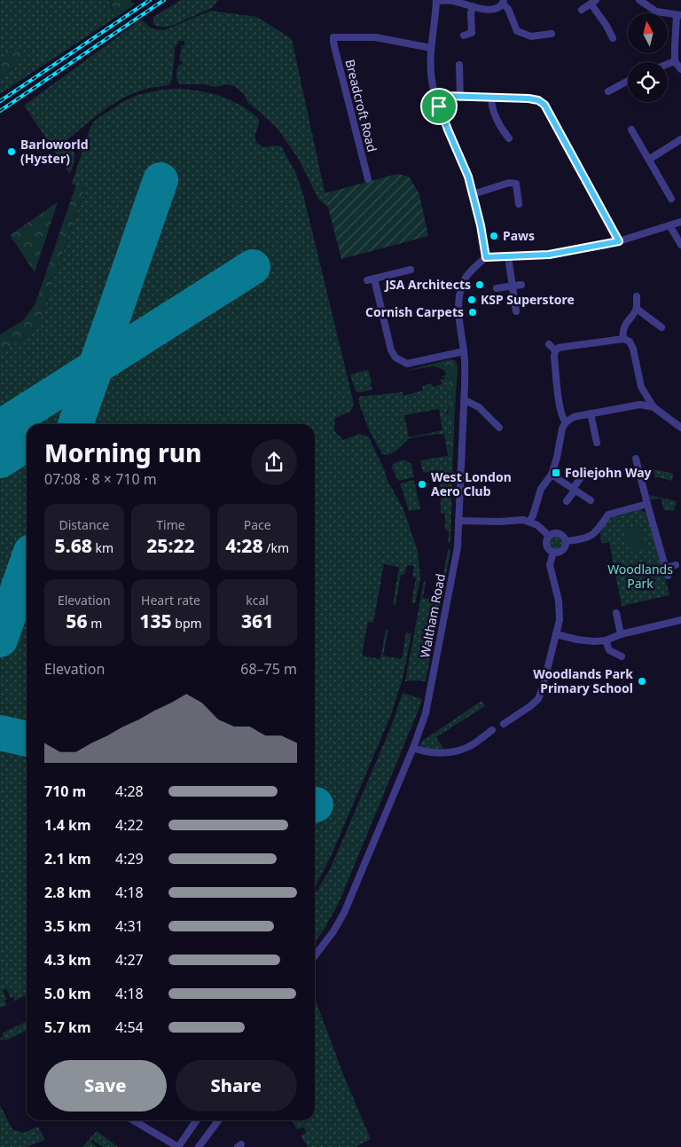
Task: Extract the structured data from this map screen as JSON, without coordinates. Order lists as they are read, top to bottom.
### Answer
{
  "streets": {
    "street": ["Breadcroft Road", "Waltham Road"]
  },
  "parks": ["Woodlands Park"],
  "places": {
    "other": [
      "Barloworld (Hyster)",
      "Paws",
      "JSA Architects",
      "KSP Superstore",
      "Cornish Carpets",
      "West London Aero Club",
      "Woodlands Park Primary School"
    ],
    "transit": ["Foliejohn Way"]
  },
  "north": "top",
  "page": {
    "heading": ["Morning run", "07:08 · 8 × 710 m"],
    "stats": [
      ["Distance", "5.68 km"],
      ["Time", "25:22"],
      ["Pace", "4:28 /km"],
      ["Elevation", "56 m"],
      ["Heart rate", "135 bpm"],
      ["kcal", "361"]
    ],
    "chart": ["Elevation", "68–75 m"],
    "list": [
      {
        "name": "710 m",
        "note": "4:28"
      },
      {
        "name": "1.4 km",
        "note": "4:22"
      },
      {
        "name": "2.1 km",
        "note": "4:29"
      },
      {
        "name": "2.8 km",
        "note": "4:18"
      },
      {
        "name": "3.5 km",
        "note": "4:31"
      },
      {
        "name": "4.3 km",
        "note": "4:27"
      },
      {
        "name": "5.0 km",
        "note": "4:18"
      },
      {
        "name": "5.7 km",
        "note": "4:54"
      }
    ],
    "buttons": ["Save", "Share"]
  }
}
